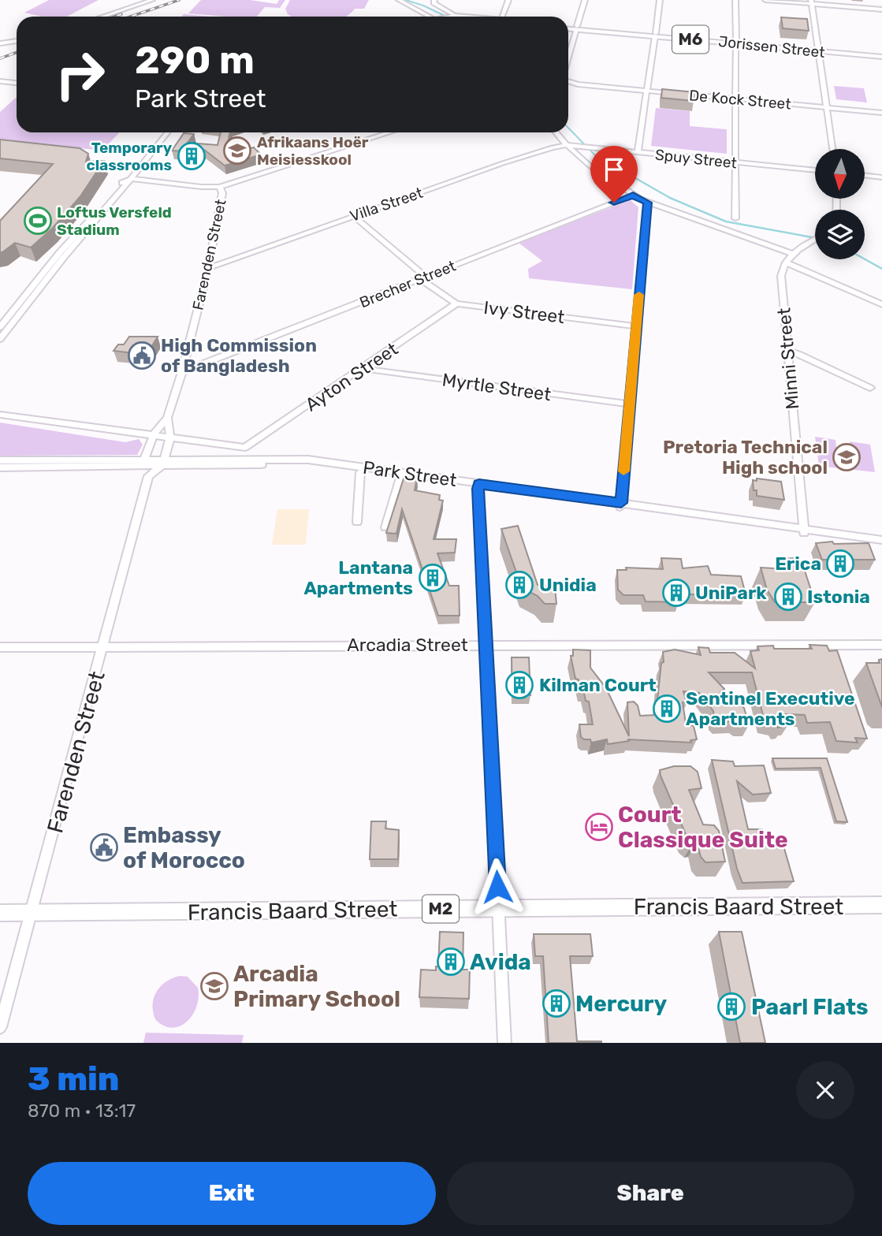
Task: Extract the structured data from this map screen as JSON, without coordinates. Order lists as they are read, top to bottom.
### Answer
{
  "streets": {
    "main road": [
      "M6",
      "Jorissen Street",
      "Francis Baard Street",
      "M2"
    ],
    "street": [
      "De Kock Street",
      "Spuy Street",
      "Villa Street",
      "Farenden Street",
      "Brecher Street",
      "Ivy Street",
      "Minni Street",
      "Ayton Street",
      "Myrtle Street",
      "Park Street",
      "Arcadia Street"
    ]
  },
  "crossings": [
    ["Spuy Street", "Villa Street"],
    ["Villa Street", "Farenden Street"],
    ["Villa Street", "Ivy Street"],
    ["Farenden Street", "Brecher Street"],
    ["Farenden Street", "Ayton Street"],
    ["Farenden Street", "Park Street"],
    ["Farenden Street", "Arcadia Street"],
    ["Farenden Street", "Francis Baard Street"],
    ["Brecher Street", "Ivy Street"],
    ["Ivy Street", "Ayton Street"],
    ["Minni Street", "Park Street"],
    ["Ayton Street", "Myrtle Street"]
  ],
  "places": {
    "school or university": ["Afrikaans Hoër Meisiesskool", "Pretoria Technical High school", "Arcadia Primary School"],
    "building": [
      "Temporary classrooms",
      "Erica",
      "Lantana Apartments",
      "Unidia",
      "UniPark",
      "Istonia",
      "Kilman Court",
      "Sentinel Executive Apartments",
      "Avida",
      "Mercury",
      "Paarl Flats"
    ],
    "sports": ["Loftus Versfeld Stadium"],
    "public building": ["High Commission of Bangladesh", "Embassy of Morocco"],
    "hotel": ["Court Classique Suite"]
  },
  "north": "bottom",
  "page": {
    "turn": ["290 m", "Park Street"],
    "heading": ["3 min", "870 m · 13:17"],
    "buttons": ["Exit", "Share"]
  }
}
